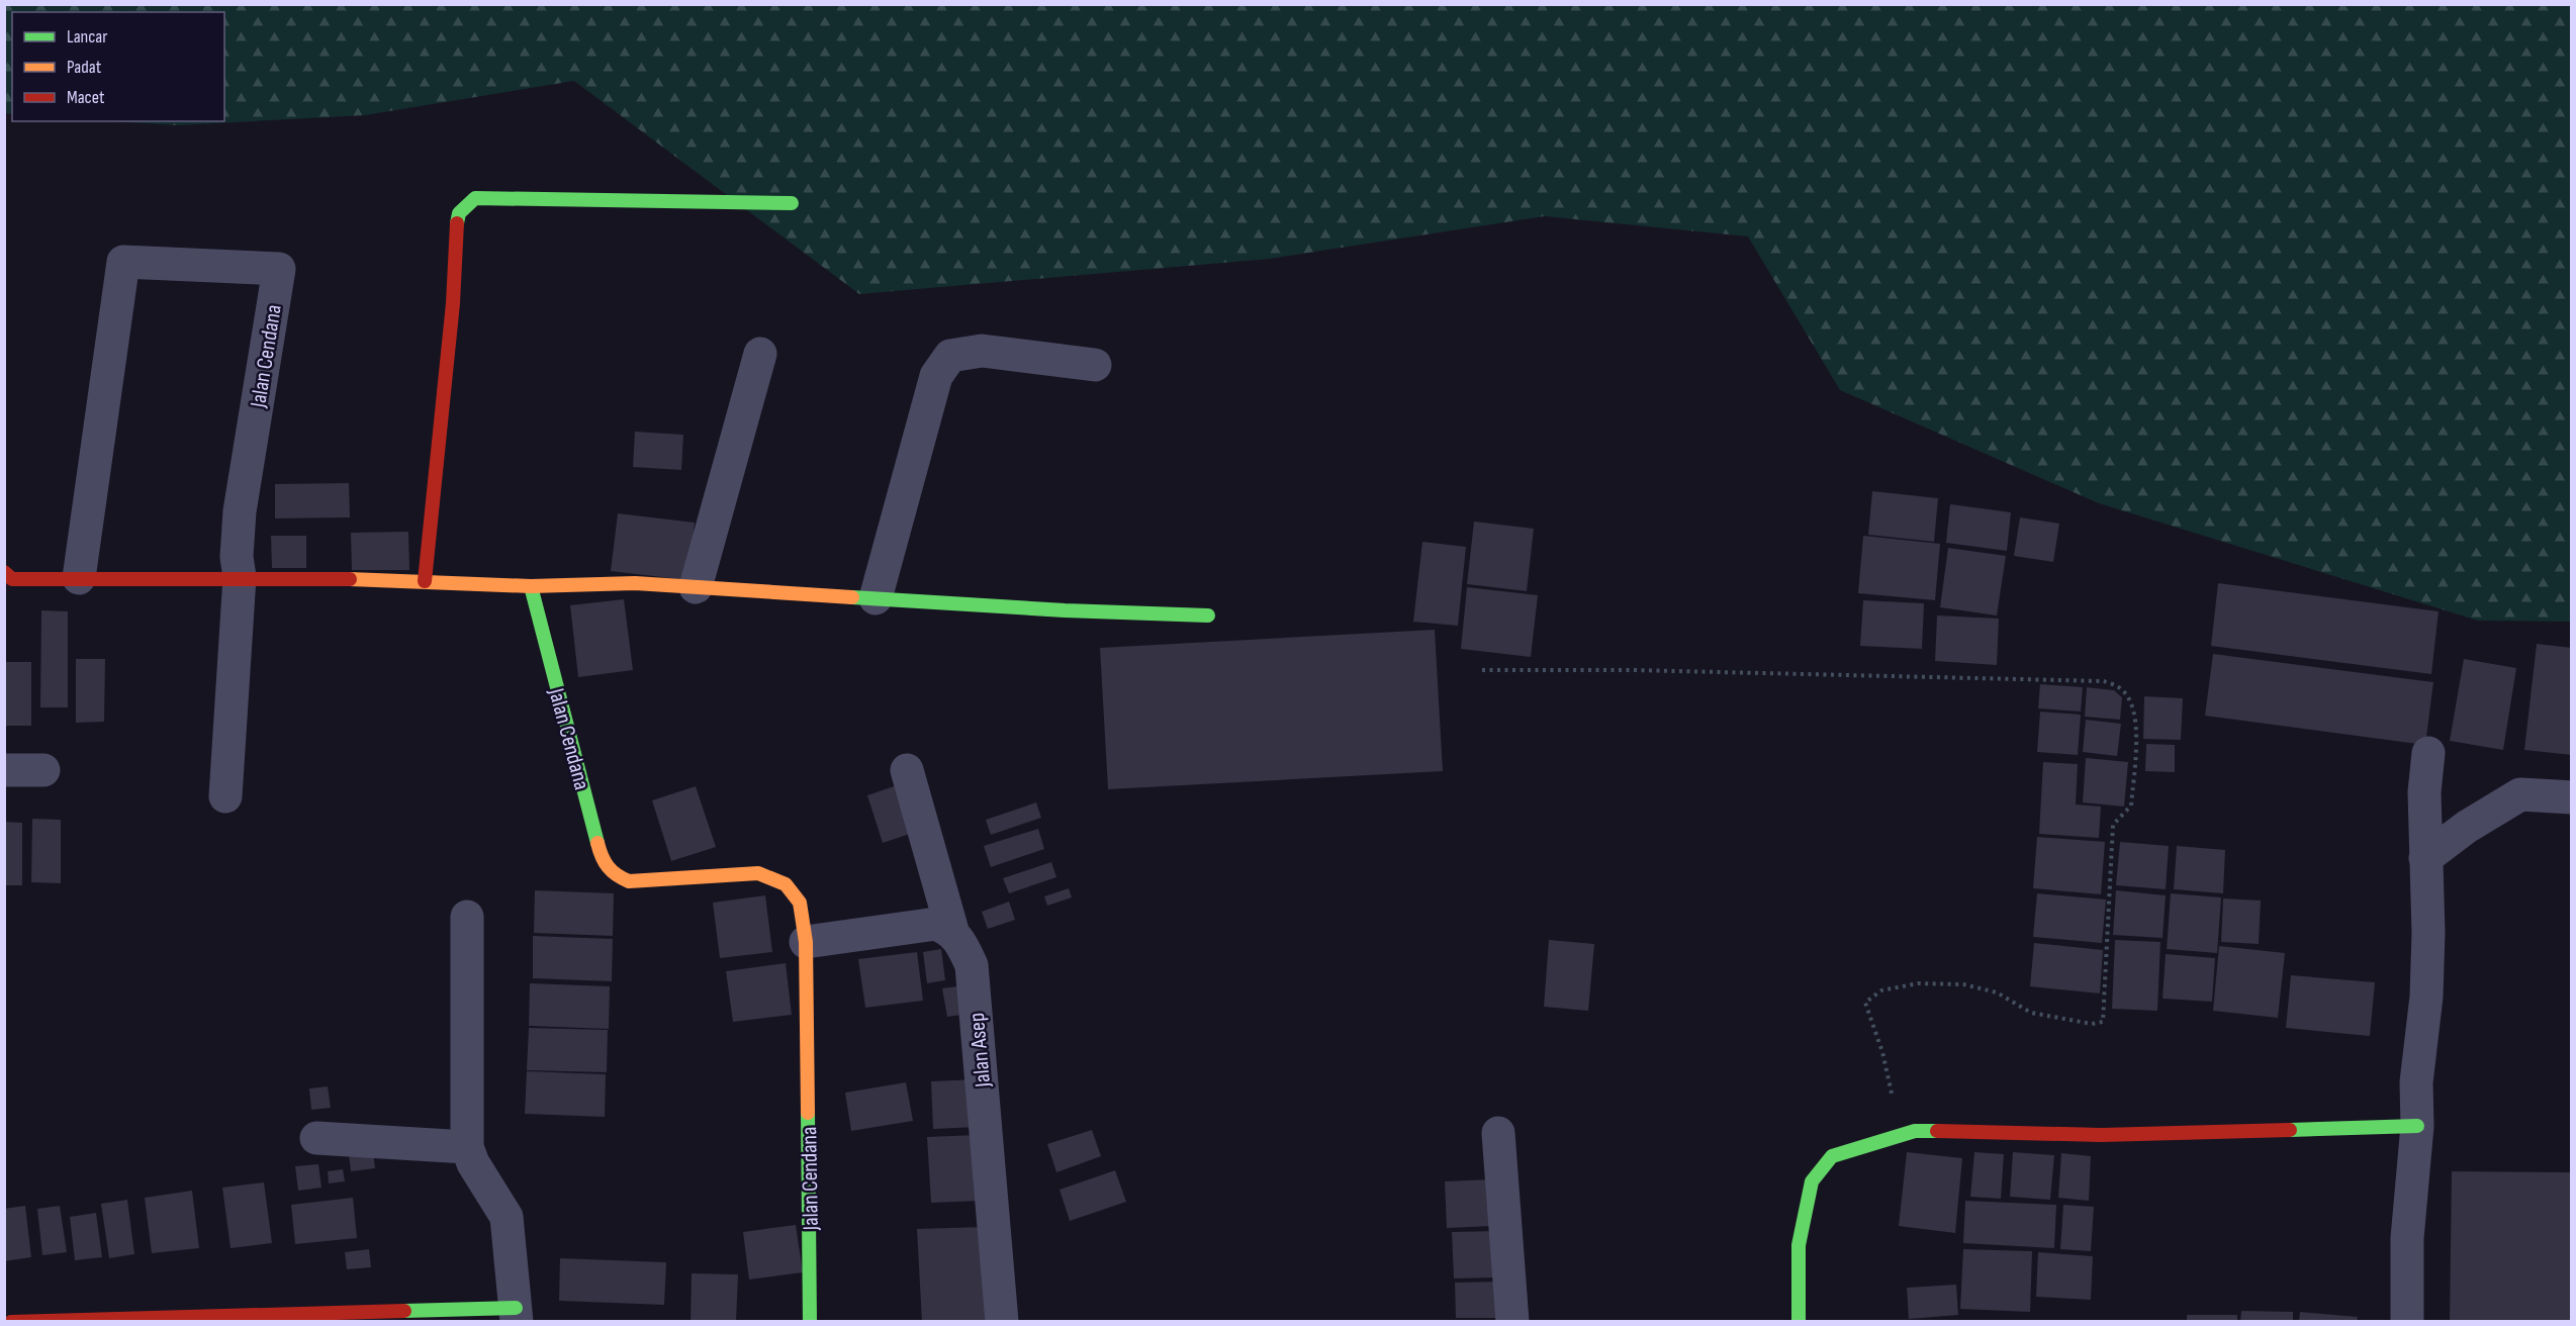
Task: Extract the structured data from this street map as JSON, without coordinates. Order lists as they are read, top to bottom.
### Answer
{
  "streets": {
    "street": ["Jalan Cendana", "Jalan Asep"]
  },
  "legend": ["Lancar", "Padat", "Macet"]
}
